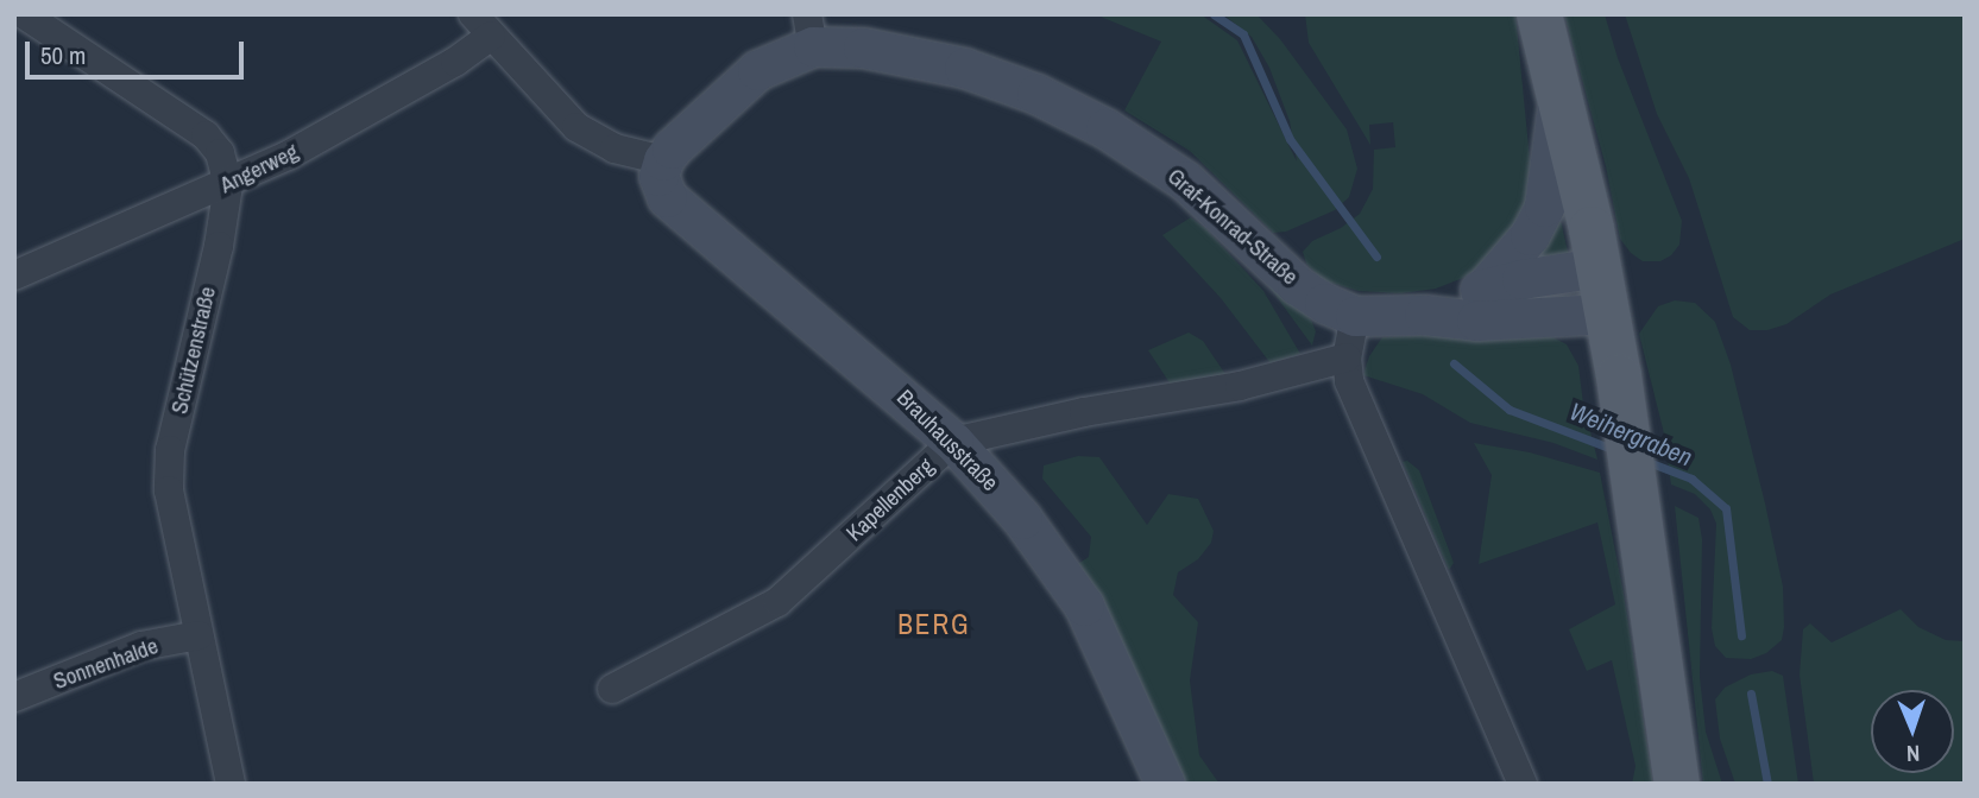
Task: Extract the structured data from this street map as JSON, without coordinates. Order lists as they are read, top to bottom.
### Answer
{
  "streets": {
    "street": [
      "Angerweg",
      "Graf-Konrad-Straße",
      "Schützenstraße",
      "Brauhausstraße",
      "Kapellenberg",
      "Sonnenhalde"
    ]
  },
  "crossings": [
    ["Angerweg", "Schützenstraße"],
    ["Graf-Konrad-Straße", "Brauhausstraße"],
    ["Schützenstraße", "Sonnenhalde"],
    ["Brauhausstraße", "Kapellenberg"]
  ],
  "districts": ["BERG"],
  "water": ["Weihergraben"],
  "scale_bar": "50 m",
  "north": "bottom"
}
